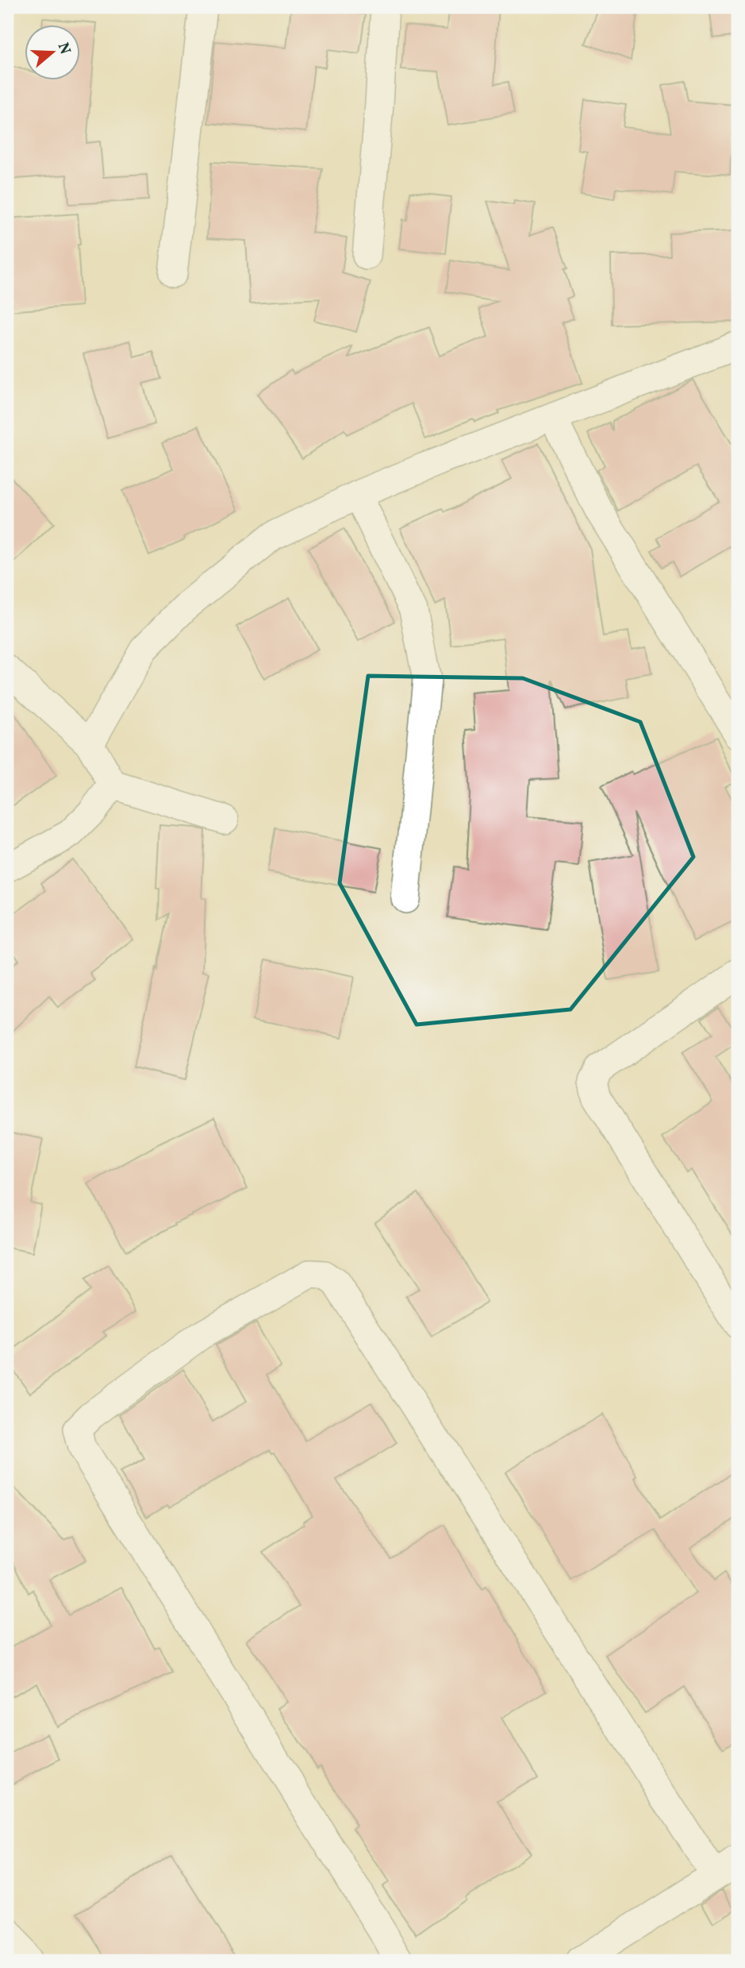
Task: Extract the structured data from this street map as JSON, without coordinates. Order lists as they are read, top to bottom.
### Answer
{
  "north": "right"
}
